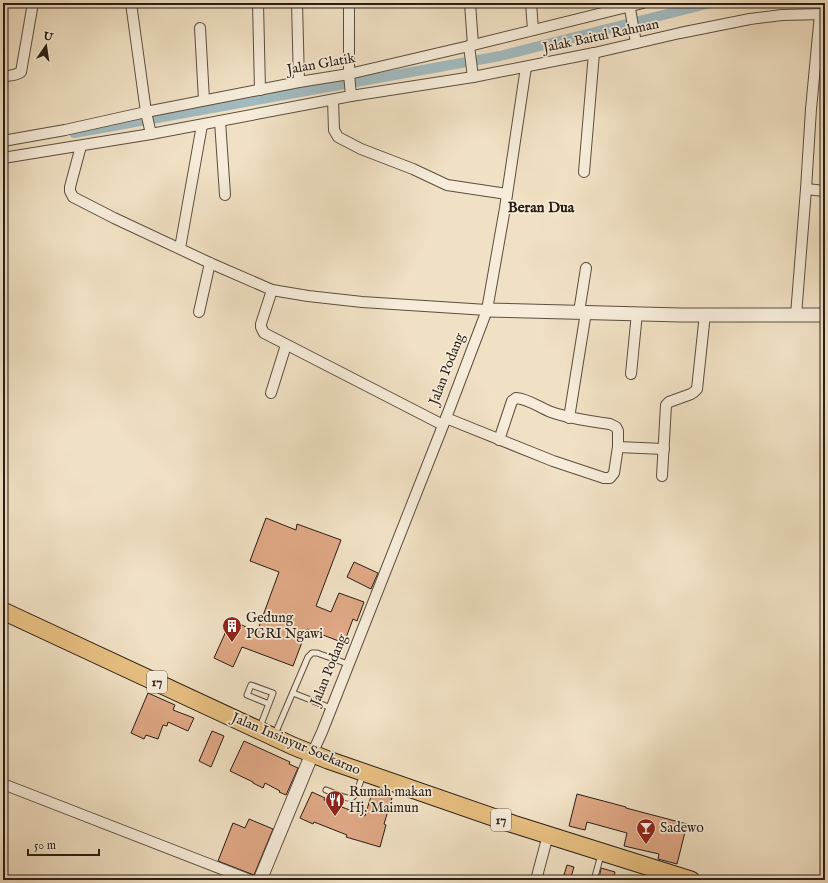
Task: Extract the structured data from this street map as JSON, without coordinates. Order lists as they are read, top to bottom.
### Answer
{
  "streets": {
    "highway": ["17", "Jalan Insinyur Soekarno"],
    "street": ["Jalak Baitul Rahman", "Jalan Glatik", "Jalan Podang"]
  },
  "crossings": [
    ["Jalak Baitul Rahman", "Jalan Glatik"],
    ["Jalak Baitul Rahman", "Jalan Podang"],
    ["Jalan Podang", "Jalan Insinyur Soekarno"]
  ],
  "districts": ["Beran Dua"],
  "places": {
    "building": ["Gedung PGRI Ngawi"],
    "restaurant": ["Rumah makan Hj. Maimun"],
    "bar": ["Sadewo"]
  },
  "scale_bar": "50 m",
  "north": "top"
}
